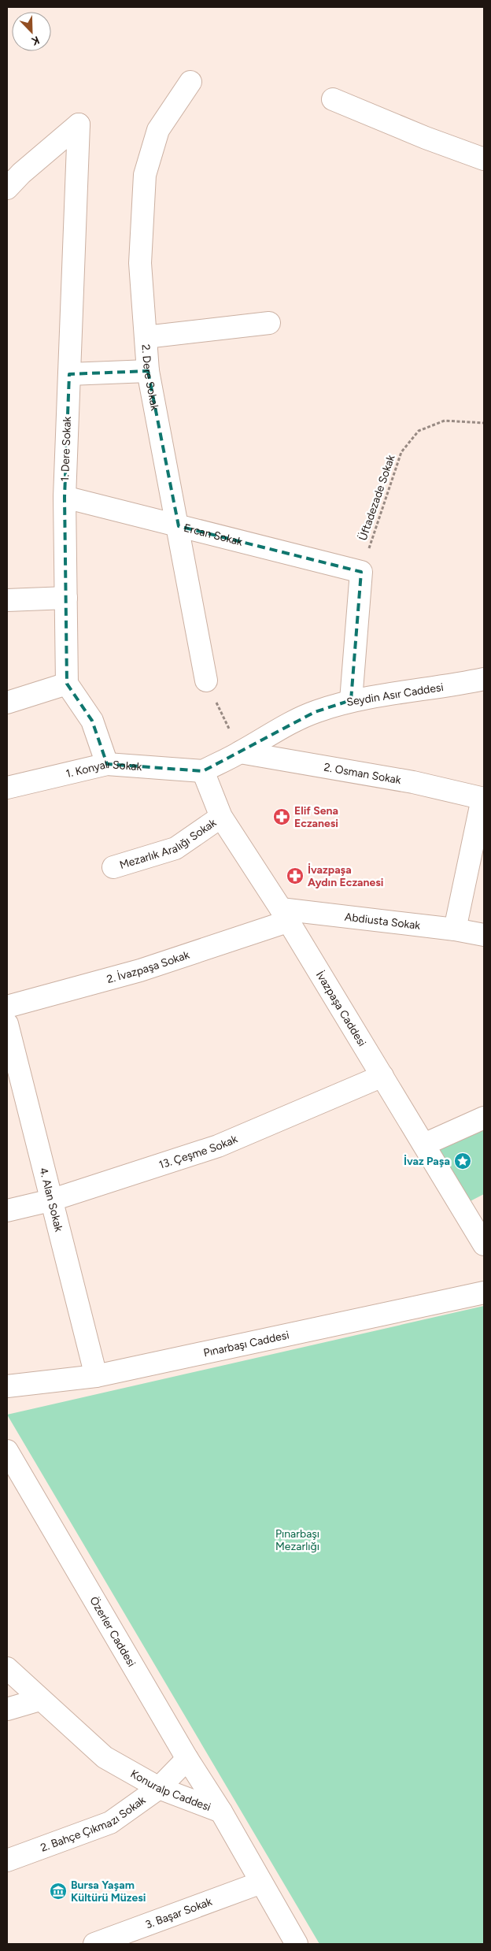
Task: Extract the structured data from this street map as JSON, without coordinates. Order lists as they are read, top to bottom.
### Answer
{
  "streets": {
    "street": [
      "2. Dere Sokak",
      "1. Dere Sokak",
      "Ercan Sokak",
      "Seydin Asır Caddesi",
      "1. Konyalı Sokak",
      "2. Osman Sokak",
      "Mezarlık Aralığı Sokak",
      "Abdiusta Sokak",
      "2. İvazpaşa Sokak",
      "İvazpaşa Caddesi",
      "13. Çeşme Sokak",
      "4. Alan Sokak",
      "Pınarbaşı Caddesi",
      "Özerler Caddesi",
      "Konuralp Caddesi",
      "2. Bahçe Çıkmazı Sokak",
      "3. Başar Sokak"
    ],
    "path": ["Üftadezade Sokak"]
  },
  "crossings": [
    ["2. Dere Sokak", "Ercan Sokak"],
    ["1. Dere Sokak", "Ercan Sokak"],
    ["Üftadezade Sokak", "Ercan Sokak"],
    ["Seydin Asır Caddesi", "1. Konyalı Sokak"],
    ["Seydin Asır Caddesi", "2. Osman Sokak"],
    ["Seydin Asır Caddesi", "İvazpaşa Caddesi"],
    ["1. Konyalı Sokak", "İvazpaşa Caddesi"],
    ["Mezarlık Aralığı Sokak", "İvazpaşa Caddesi"],
    ["Abdiusta Sokak", "2. İvazpaşa Sokak"],
    ["Abdiusta Sokak", "İvazpaşa Caddesi"],
    ["2. İvazpaşa Sokak", "İvazpaşa Caddesi"],
    ["İvazpaşa Caddesi", "13. Çeşme Sokak"],
    ["13. Çeşme Sokak", "4. Alan Sokak"],
    ["4. Alan Sokak", "Pınarbaşı Caddesi"],
    ["Özerler Caddesi", "Konuralp Caddesi"],
    ["Özerler Caddesi", "2. Bahçe Çıkmazı Sokak"],
    ["Konuralp Caddesi", "2. Bahçe Çıkmazı Sokak"],
    ["Konuralp Caddesi", "3. Başar Sokak"]
  ],
  "parks": ["Pınarbaşı Mezarlığı"],
  "places": {
    "pharmacy": ["Elif Sena Eczanesi", "İvazpaşa Aydın Eczanesi"],
    "place": ["İvaz Paşa"],
    "museum": ["Bursa Yaşam Kültürü Müzesi̇"]
  },
  "north": "bottom right"
}
